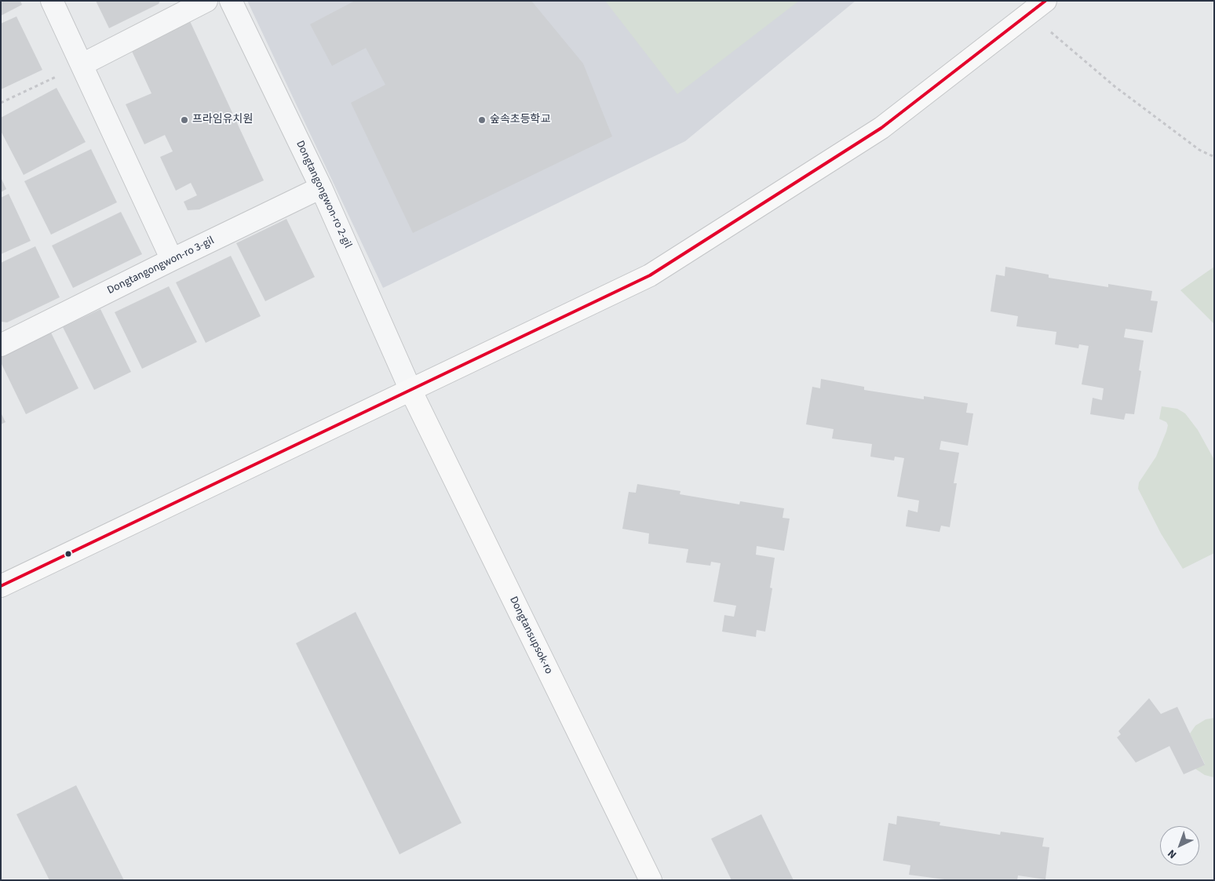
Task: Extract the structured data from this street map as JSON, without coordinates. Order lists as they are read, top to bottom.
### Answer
{
  "streets": {
    "main road": ["Dongtansupsok-ro"],
    "street": ["Dongtangongwon-ro 2-gil", "Dongtangongwon-ro 3-gil"]
  },
  "crossings": [
    ["Dongtangongwon-ro 2-gil", "Dongtangongwon-ro 3-gil"],
    ["Dongtangongwon-ro 2-gil", "Dongtansupsok-ro"]
  ],
  "places": ["프라임유치원", "숲속초등학교"],
  "north": "bottom left"
}
